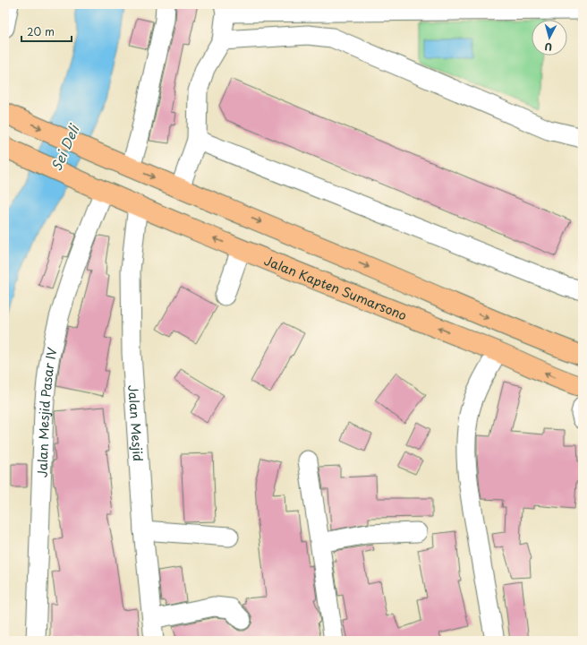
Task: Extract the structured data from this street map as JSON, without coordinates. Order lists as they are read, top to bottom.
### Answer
{
  "streets": {
    "highway": ["Jalan Kapten Sumarsono"],
    "street": ["Jalan Mesjid Pasar IV", "Jalan Mesjid"]
  },
  "crossings": [
    ["Jalan Kapten Sumarsono", "Jalan Mesjid Pasar IV"],
    ["Jalan Kapten Sumarsono", "Jalan Mesjid"]
  ],
  "water": ["Sei Deli"],
  "scale_bar": "20 m",
  "north": "bottom"
}
